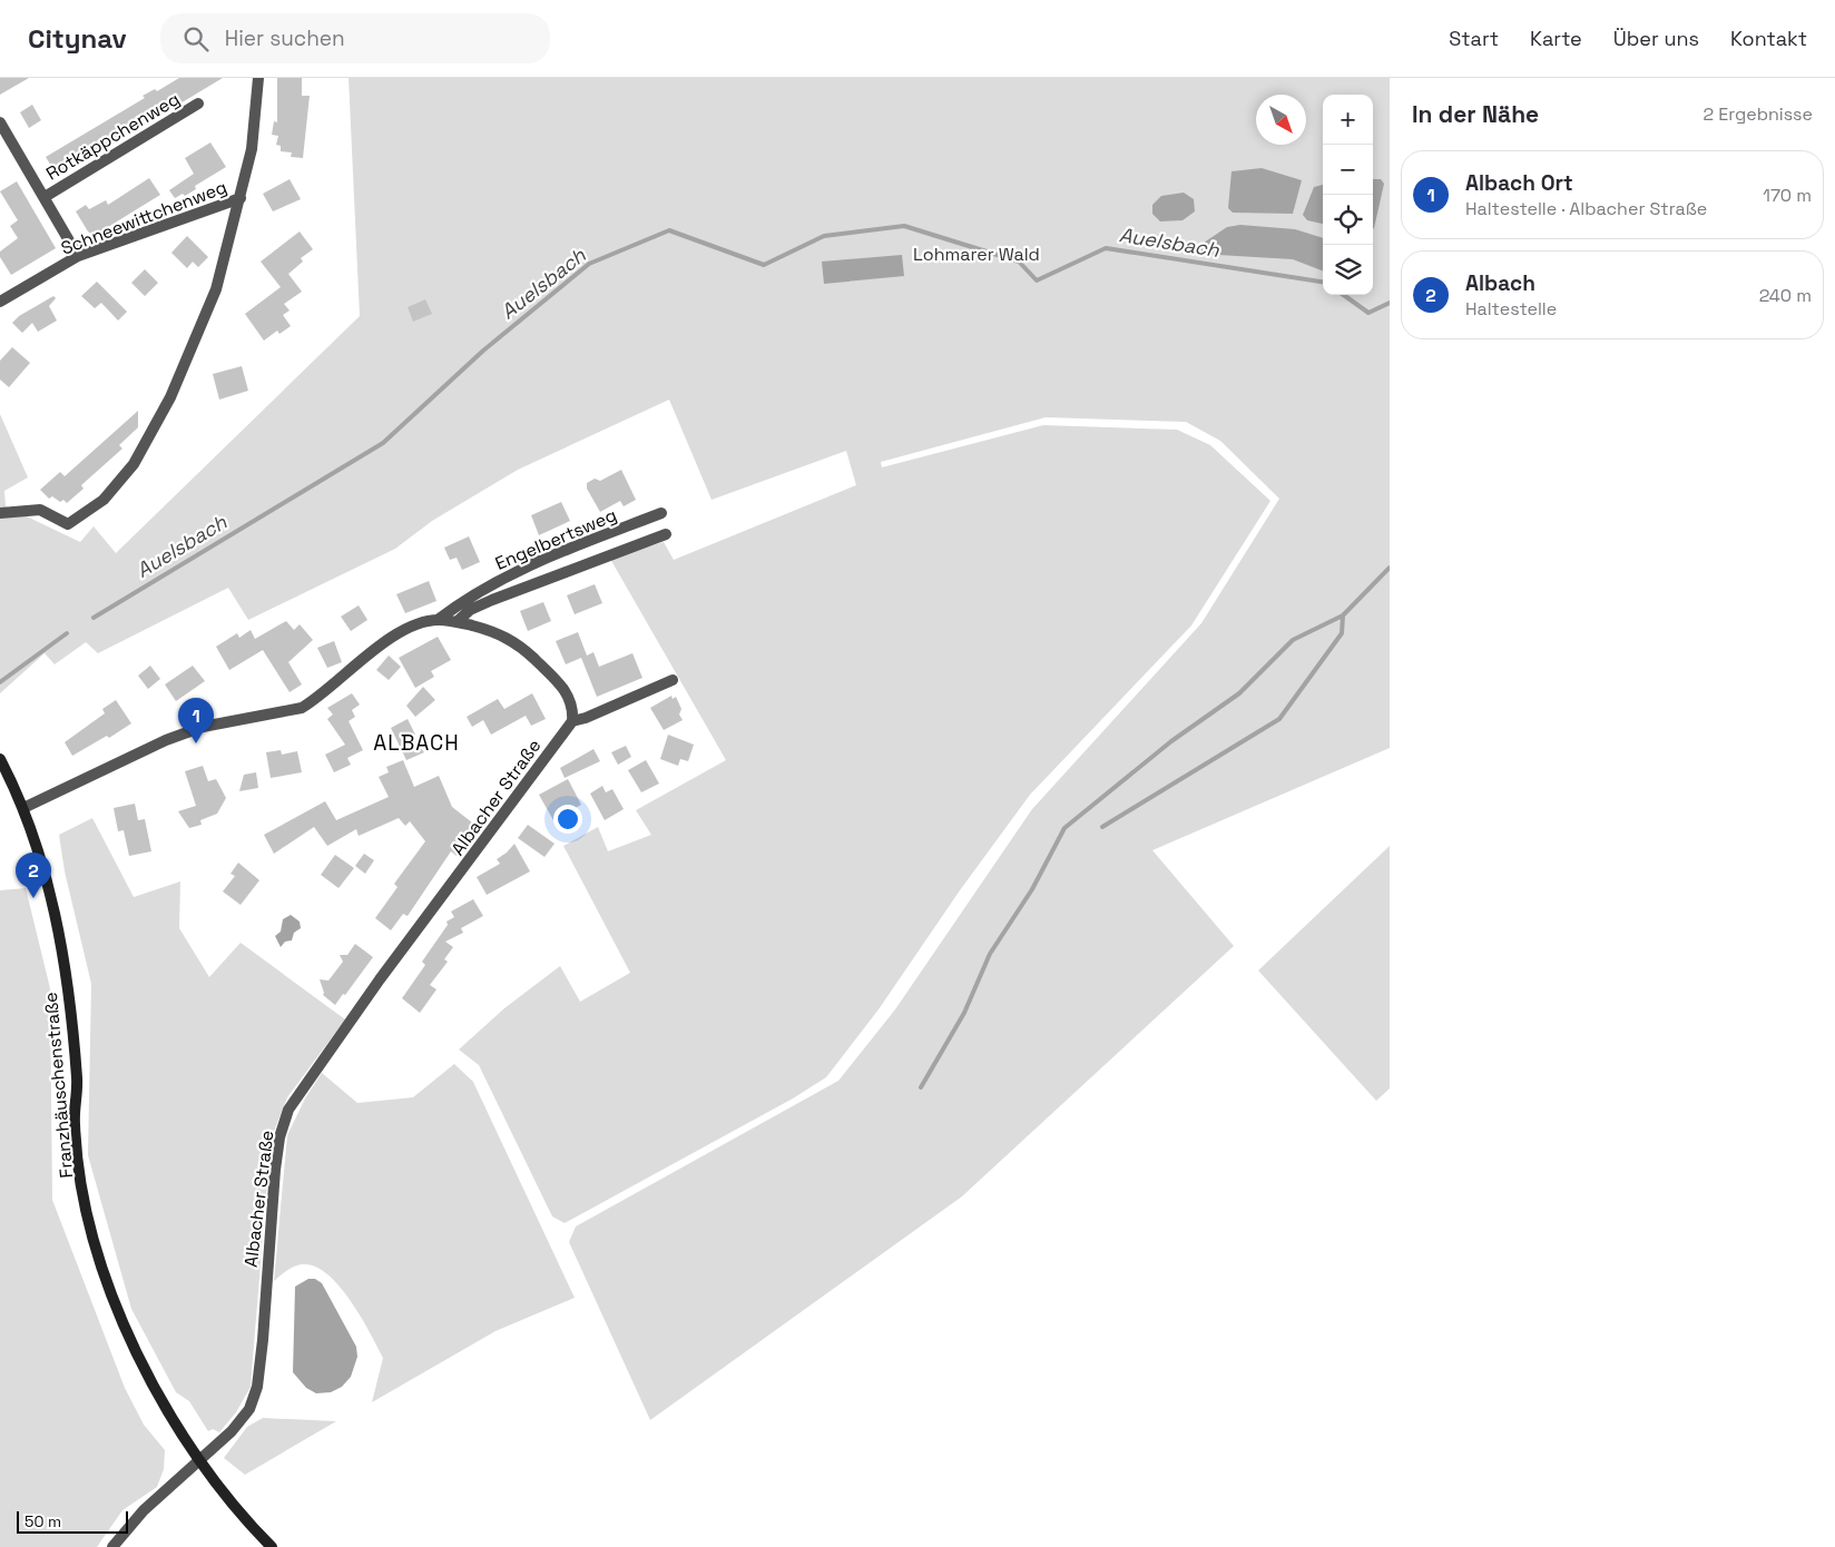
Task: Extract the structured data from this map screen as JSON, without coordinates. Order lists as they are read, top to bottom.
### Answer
{
  "streets": {
    "street": [
      "Rotkäppchenweg",
      "Schneewittchenweg",
      "Engelbertsweg",
      "Albacher Straße",
      "Franzhäuschenstraße"
    ]
  },
  "crossings": [
    ["Rotkäppchenweg", "Schneewittchenweg"],
    ["Albacher Straße", "Franzhäuschenstraße"]
  ],
  "districts": ["ALBACH"],
  "water": ["Auelsbach"],
  "parks": ["Lohmarer Wald"],
  "scale_bar": "50 m",
  "north": "bottom right",
  "page": {
    "header": "Citynav",
    "search": "Hier suchen",
    "nav": [
      "Start",
      "Karte",
      "Über uns",
      "Kontakt"
    ],
    "heading": ["In der Nähe", "2 Ergebnisse"],
    "map_buttons": ["+", "−"],
    "list": [
      {
        "mark": "1",
        "name": "Albach Ort",
        "note": "Haltestelle · Albacher Straße",
        "value": "170 m"
      },
      {
        "mark": "2",
        "name": "Albach",
        "note": "Haltestelle",
        "value": "240 m"
      }
    ],
    "pins": ["1", "2"],
    "scale": "50 m"
  }
}
